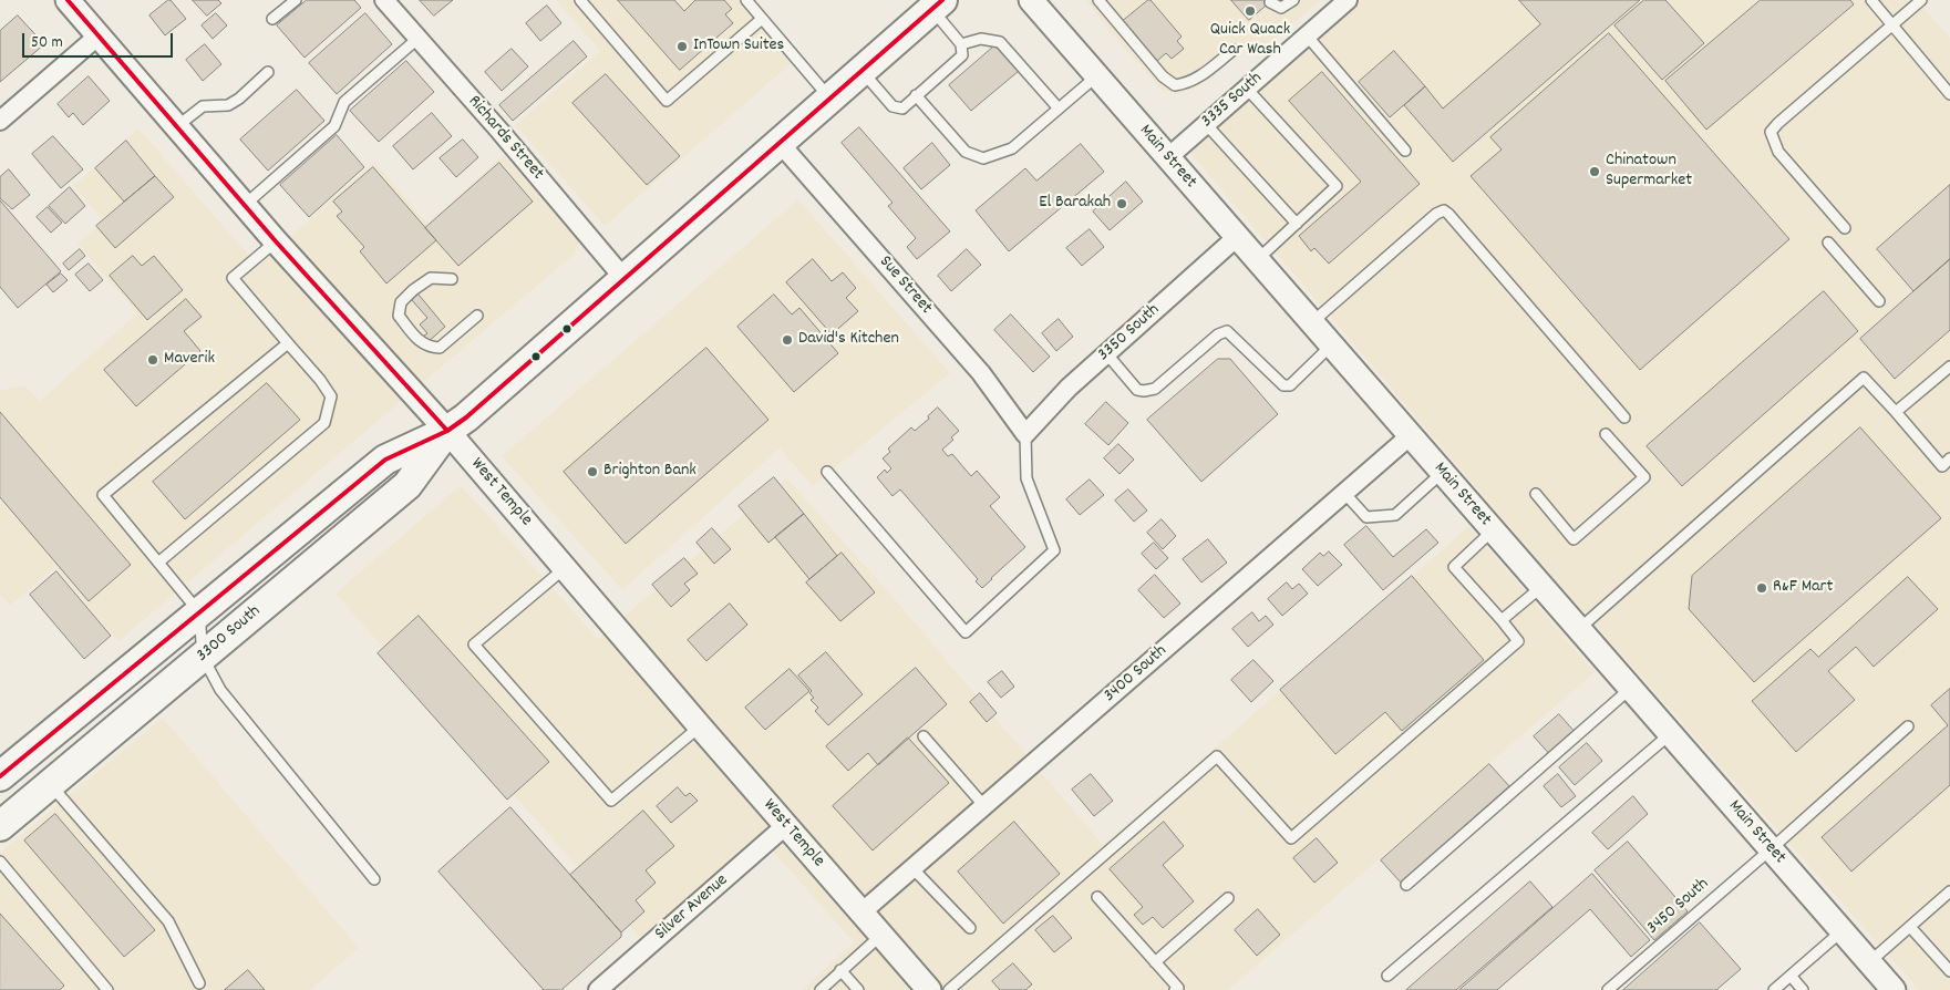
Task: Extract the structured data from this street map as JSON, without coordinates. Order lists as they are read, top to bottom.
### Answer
{
  "streets": {
    "main road": ["3300 South"],
    "street": [
      "3335 South",
      "Richards Street",
      "Main Street",
      "Sue Street",
      "3350 South",
      "West Temple",
      "3400 South",
      "Silver Avenue"
    ],
    "lane": ["3450 South"]
  },
  "crossings": [
    ["3335 South", "Main Street"],
    ["Richards Street", "3300 South"],
    ["Main Street", "3350 South"],
    ["Main Street", "3400 South"],
    ["Main Street", "3450 South"],
    ["Sue Street", "3350 South"],
    ["Sue Street", "3300 South"],
    ["West Temple", "3300 South"],
    ["West Temple", "3400 South"],
    ["West Temple", "Silver Avenue"]
  ],
  "places": [
    "Quick Quack Car Wash",
    "InTown Suites",
    "Chinatown Supermarket",
    "El Barakah",
    "David's Kitchen",
    "Maverik",
    "Brighton Bank",
    "R&F Mart"
  ],
  "scale_bar": "50 m"
}
